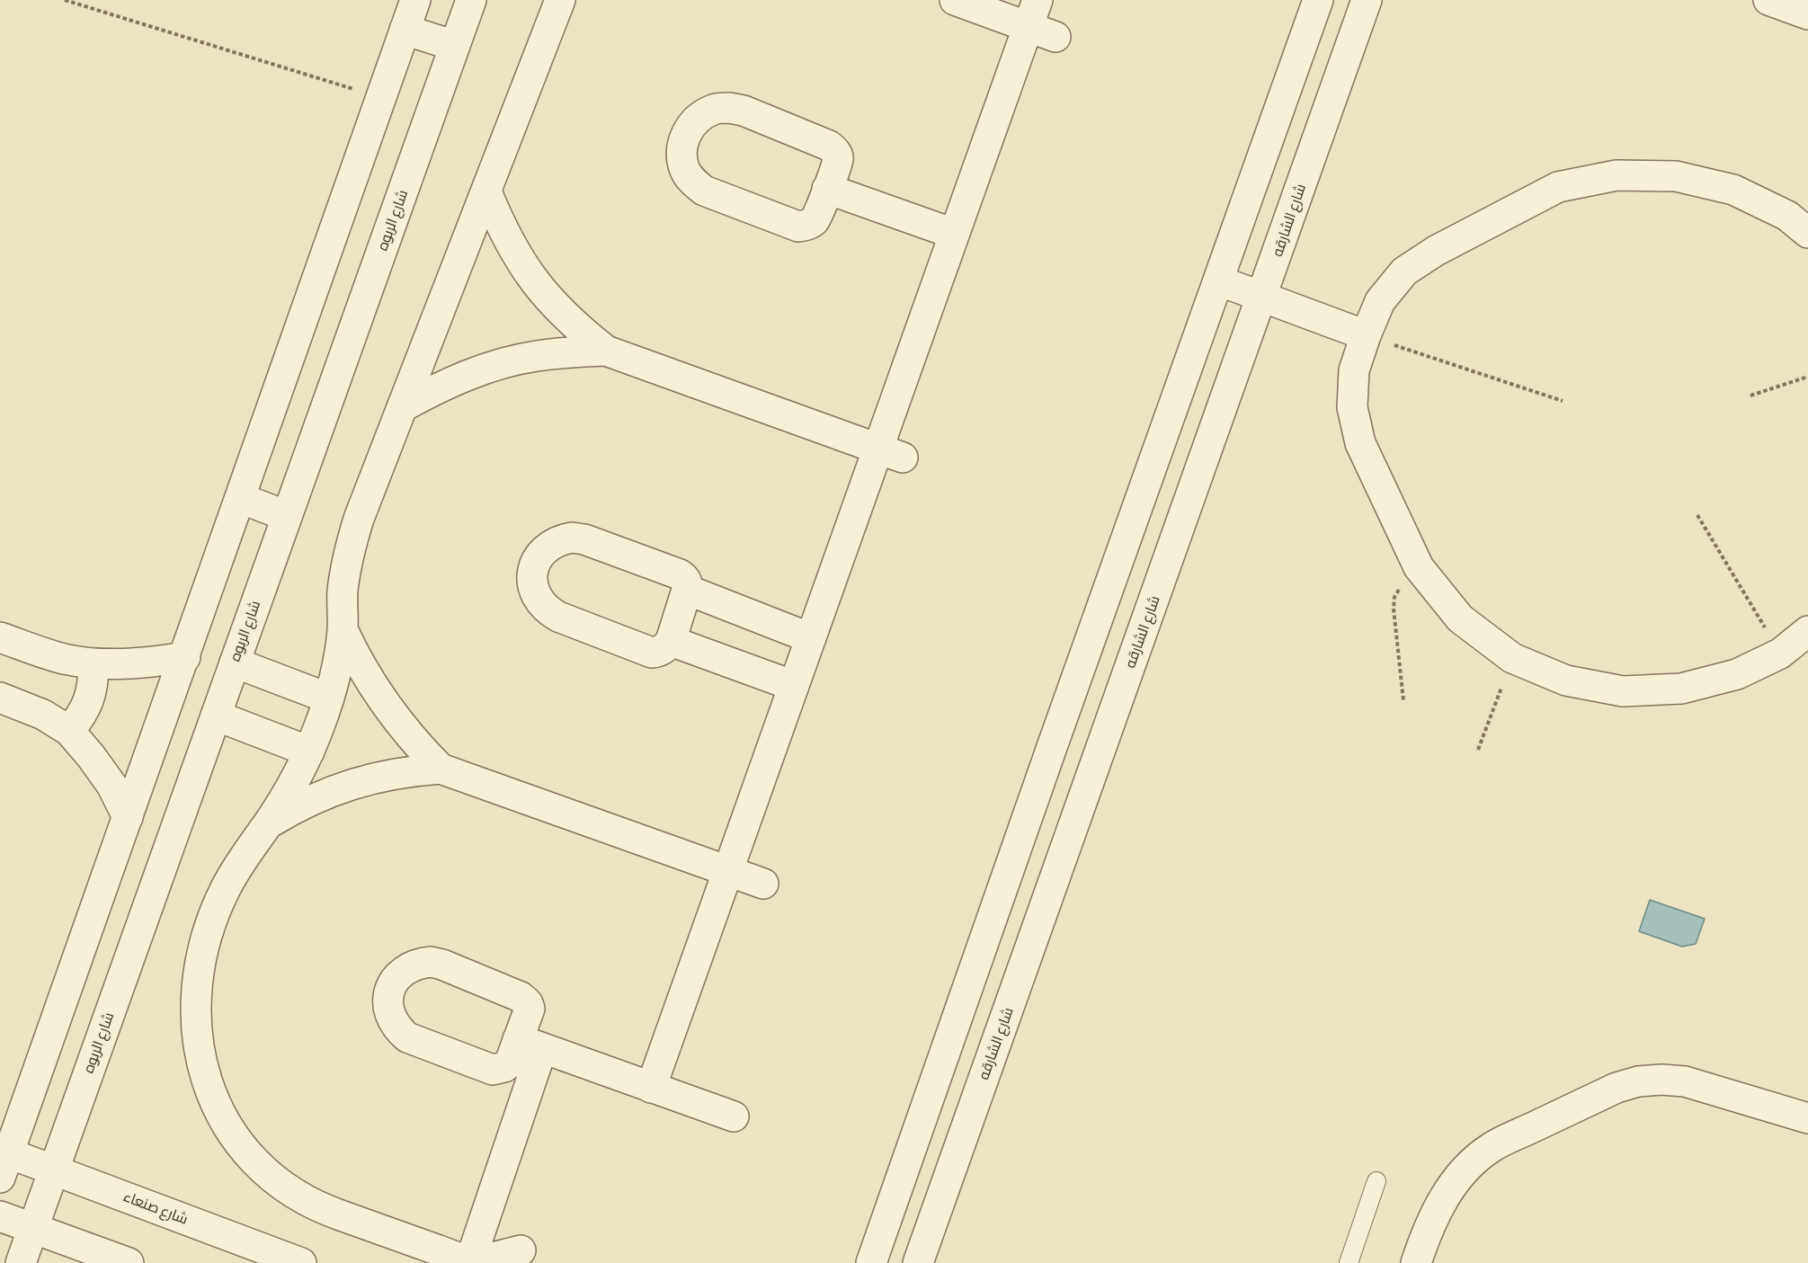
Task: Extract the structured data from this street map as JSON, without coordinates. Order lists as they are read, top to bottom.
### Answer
{
  "streets": {
    "street": ["شارع الربوه", "شارع الشارقه", "شارع صنعاء"]
  },
  "crossings": [
    ["شارع الربوه", "شارع صنعاء"]
  ]
}
